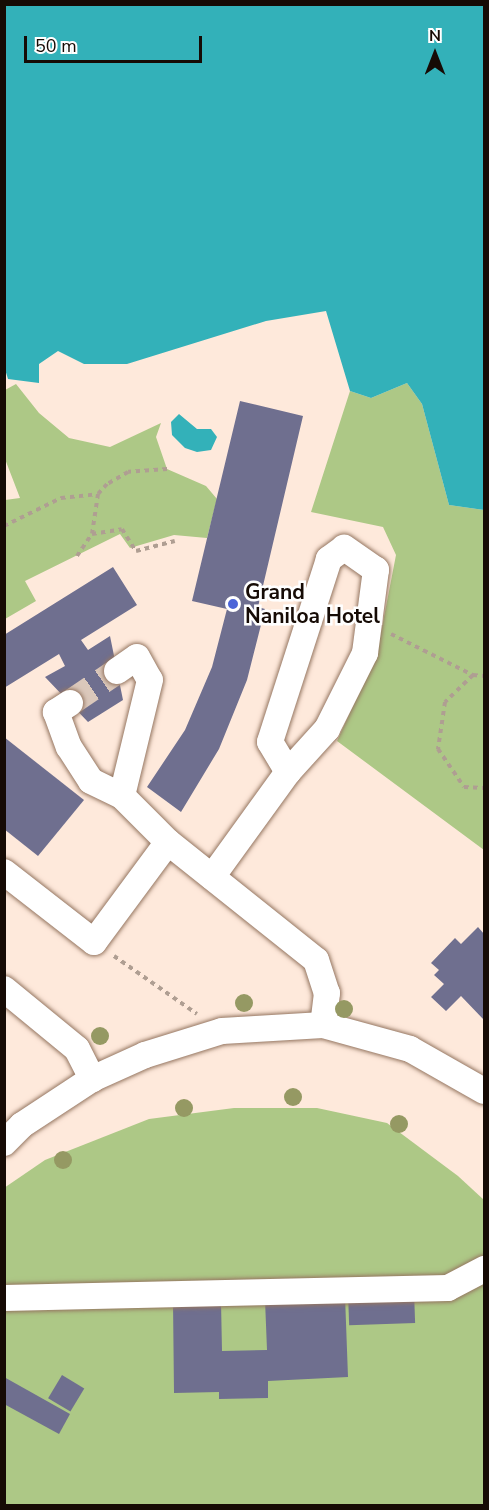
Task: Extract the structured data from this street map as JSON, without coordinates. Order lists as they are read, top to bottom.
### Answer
{
  "places": ["Grand Naniloa Hotel"],
  "scale_bar": "50 m",
  "north": "top"
}
